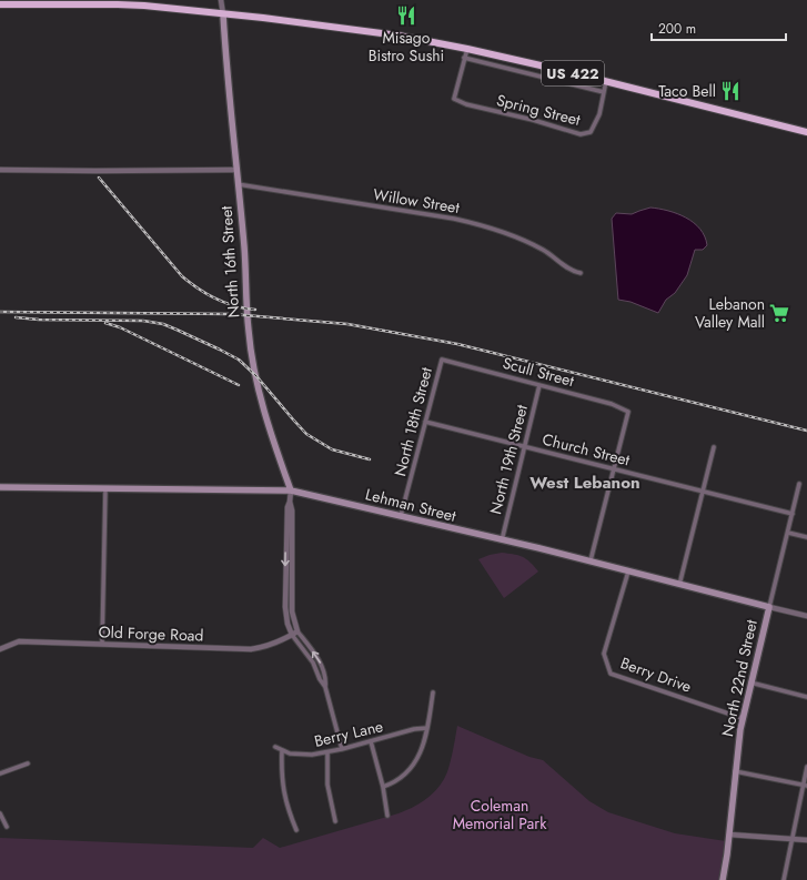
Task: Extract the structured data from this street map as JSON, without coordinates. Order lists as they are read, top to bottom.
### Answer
{
  "streets": {
    "highway": ["US 422"],
    "main road": ["North 16th Street", "Lehman Street", "North 22nd Street"],
    "street": [
      "Spring Street",
      "Willow Street",
      "Scull Street",
      "North 18th Street",
      "Church Street",
      "North 19th Street",
      "Old Forge Road",
      "Berry Drive",
      "Berry Lane"
    ]
  },
  "crossings": [
    ["US 422", "Spring Street"],
    ["US 422", "North 16th Street"],
    ["Willow Street", "North 16th Street"],
    ["North 16th Street", "Lehman Street"],
    ["North 16th Street", "Old Forge Road"],
    ["North 16th Street", "Berry Lane"],
    ["Scull Street", "North 18th Street"],
    ["Scull Street", "Church Street"],
    ["Scull Street", "North 19th Street"],
    ["North 18th Street", "Church Street"],
    ["North 18th Street", "Lehman Street"],
    ["Church Street", "North 19th Street"],
    ["Church Street", "North 22nd Street"],
    ["North 19th Street", "Lehman Street"],
    ["Lehman Street", "Berry Drive"],
    ["Lehman Street", "North 22nd Street"],
    ["Berry Drive", "North 22nd Street"]
  ],
  "districts": ["West Lebanon"],
  "parks": ["Coleman Memorial Park"],
  "places": {
    "restaurant": ["Misago Bistro Sushi", "Taco Bell"],
    "supermarket": ["Lebanon Valley Mall"]
  },
  "scale_bar": "200 m"
}
